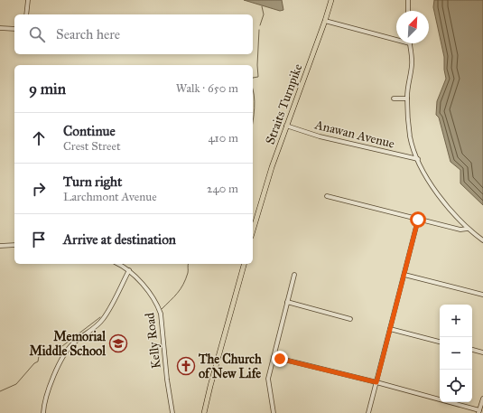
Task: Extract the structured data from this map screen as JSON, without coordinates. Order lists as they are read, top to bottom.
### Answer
{
  "streets": {
    "main road": ["Straits Turnpike"],
    "street": ["Anawan Avenue", "Kelly Road"]
  },
  "crossings": [
    ["Straits Turnpike", "Anawan Avenue"]
  ],
  "places": {
    "school or university": ["Memorial Middle School"],
    "church": ["The Church of New Life"]
  },
  "north": "top right",
  "page": {
    "search": "Search here",
    "heading": ["9 min", "Walk · 650 m"],
    "list": [
      ["Continue", "Crest Street", "410 m"],
      ["Turn right", "Larchmont Avenue", "240 m"],
      "Arrive at destination"
    ],
    "map_buttons": ["+", "−"]
  }
}
